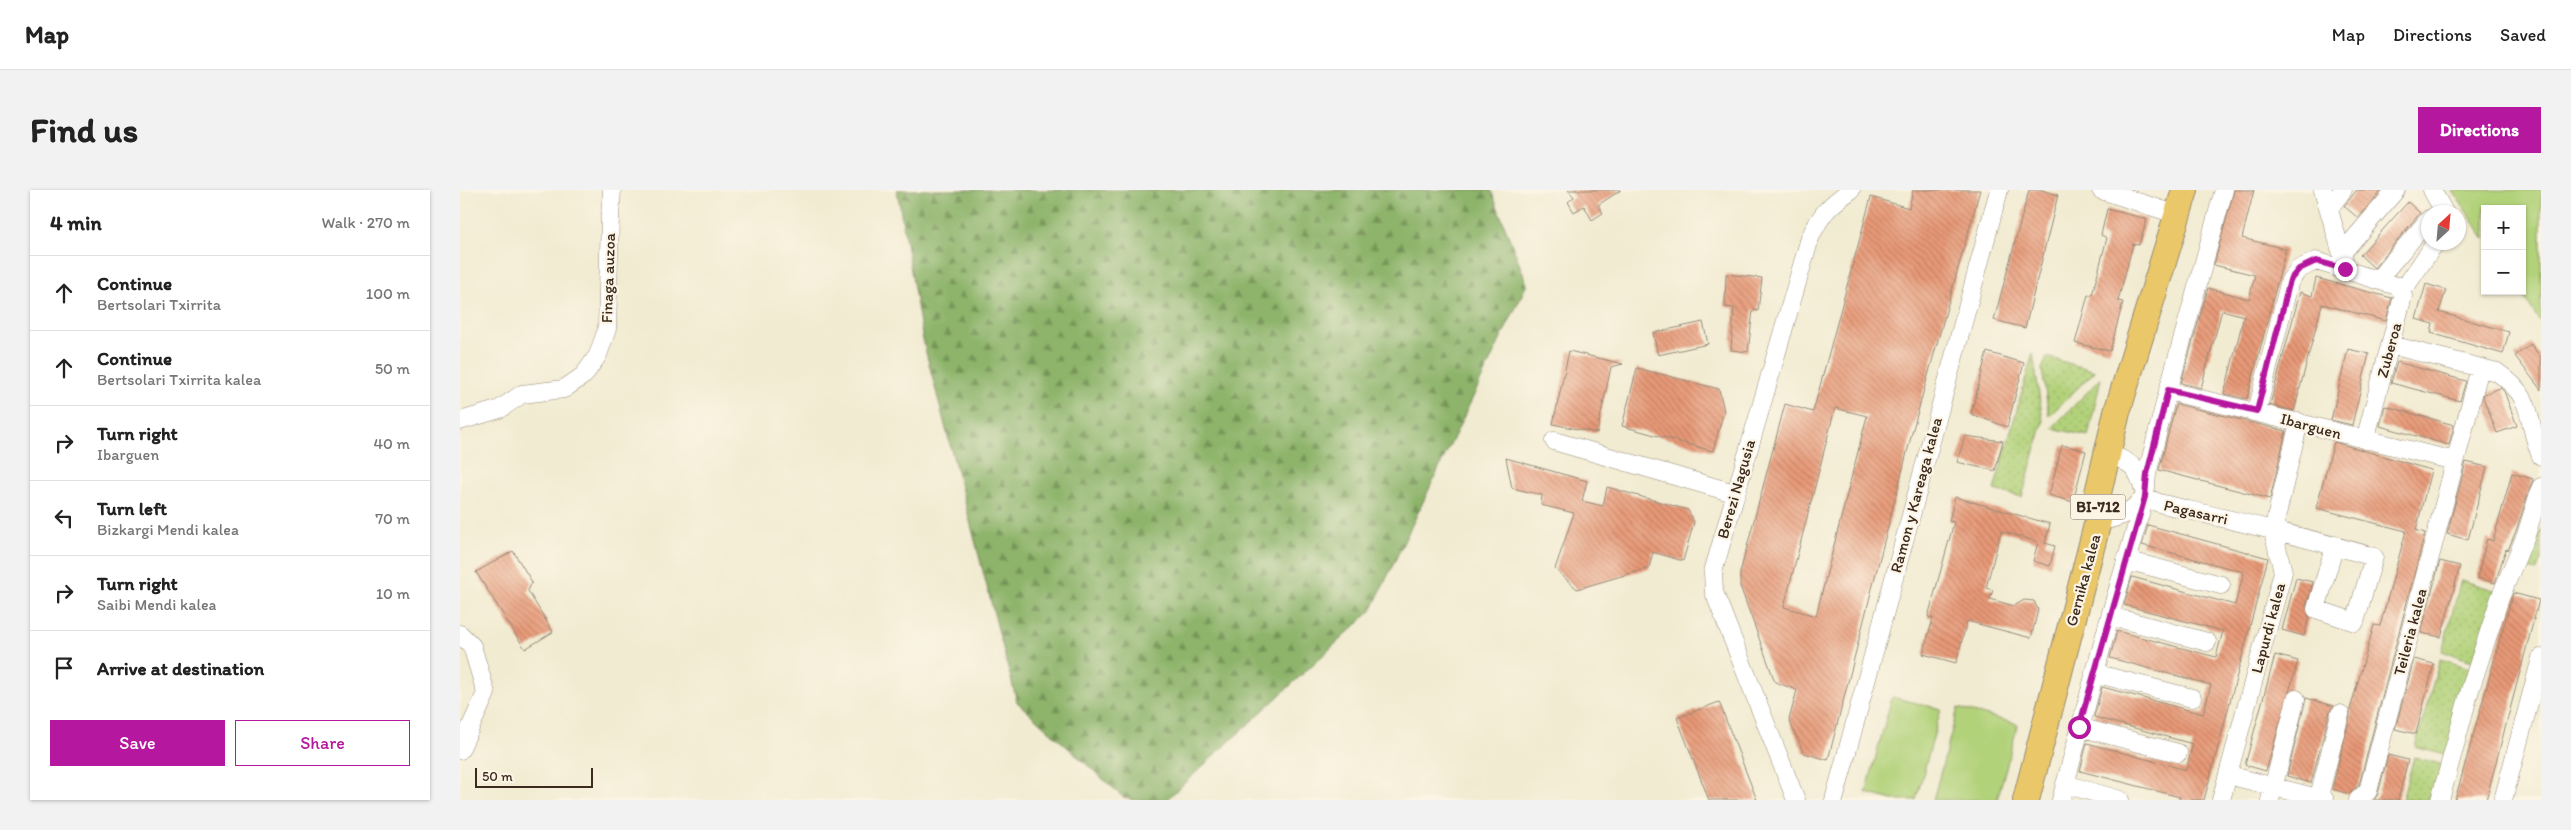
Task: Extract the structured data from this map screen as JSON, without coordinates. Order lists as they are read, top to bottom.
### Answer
{
  "streets": {
    "main road": ["BI-712", "Gernika kalea"],
    "street": [
      "Finaga auzoa",
      "Zuberoa",
      "Ibarguen",
      "Berezi Nagusia",
      "Ramon y Kareaga kalea",
      "Pagasarri",
      "Lapurdi kalea",
      "Teileria kalea"
    ]
  },
  "crossings": [
    ["Zuberoa", "Ibarguen"],
    ["Ibarguen", "Lapurdi kalea"],
    ["Ibarguen", "Teileria kalea"],
    ["BI-712", "Gernika kalea"],
    ["Pagasarri", "Gernika kalea"],
    ["Pagasarri", "Lapurdi kalea"]
  ],
  "scale_bar": "50 m",
  "north": "top right",
  "page": {
    "header": "Map",
    "nav": ["Map", "Directions", "Saved"],
    "buttons": [
      "Directions",
      ["Save", "Share"]
    ],
    "title": "Find us",
    "heading": ["4 min", "Walk · 270 m"],
    "map_buttons": ["+", "−"],
    "list": [
      ["Continue", "Bertsolari Txirrita", "100 m"],
      ["Continue", "Bertsolari Txirrita kalea", "50 m"],
      ["Turn right", "Ibarguen", "40 m"],
      ["Turn left", "Bizkargi Mendi kalea", "70 m"],
      ["Turn right", "Saibi Mendi kalea", "10 m"],
      "Arrive at destination"
    ],
    "scale": "50 m"
  }
}
